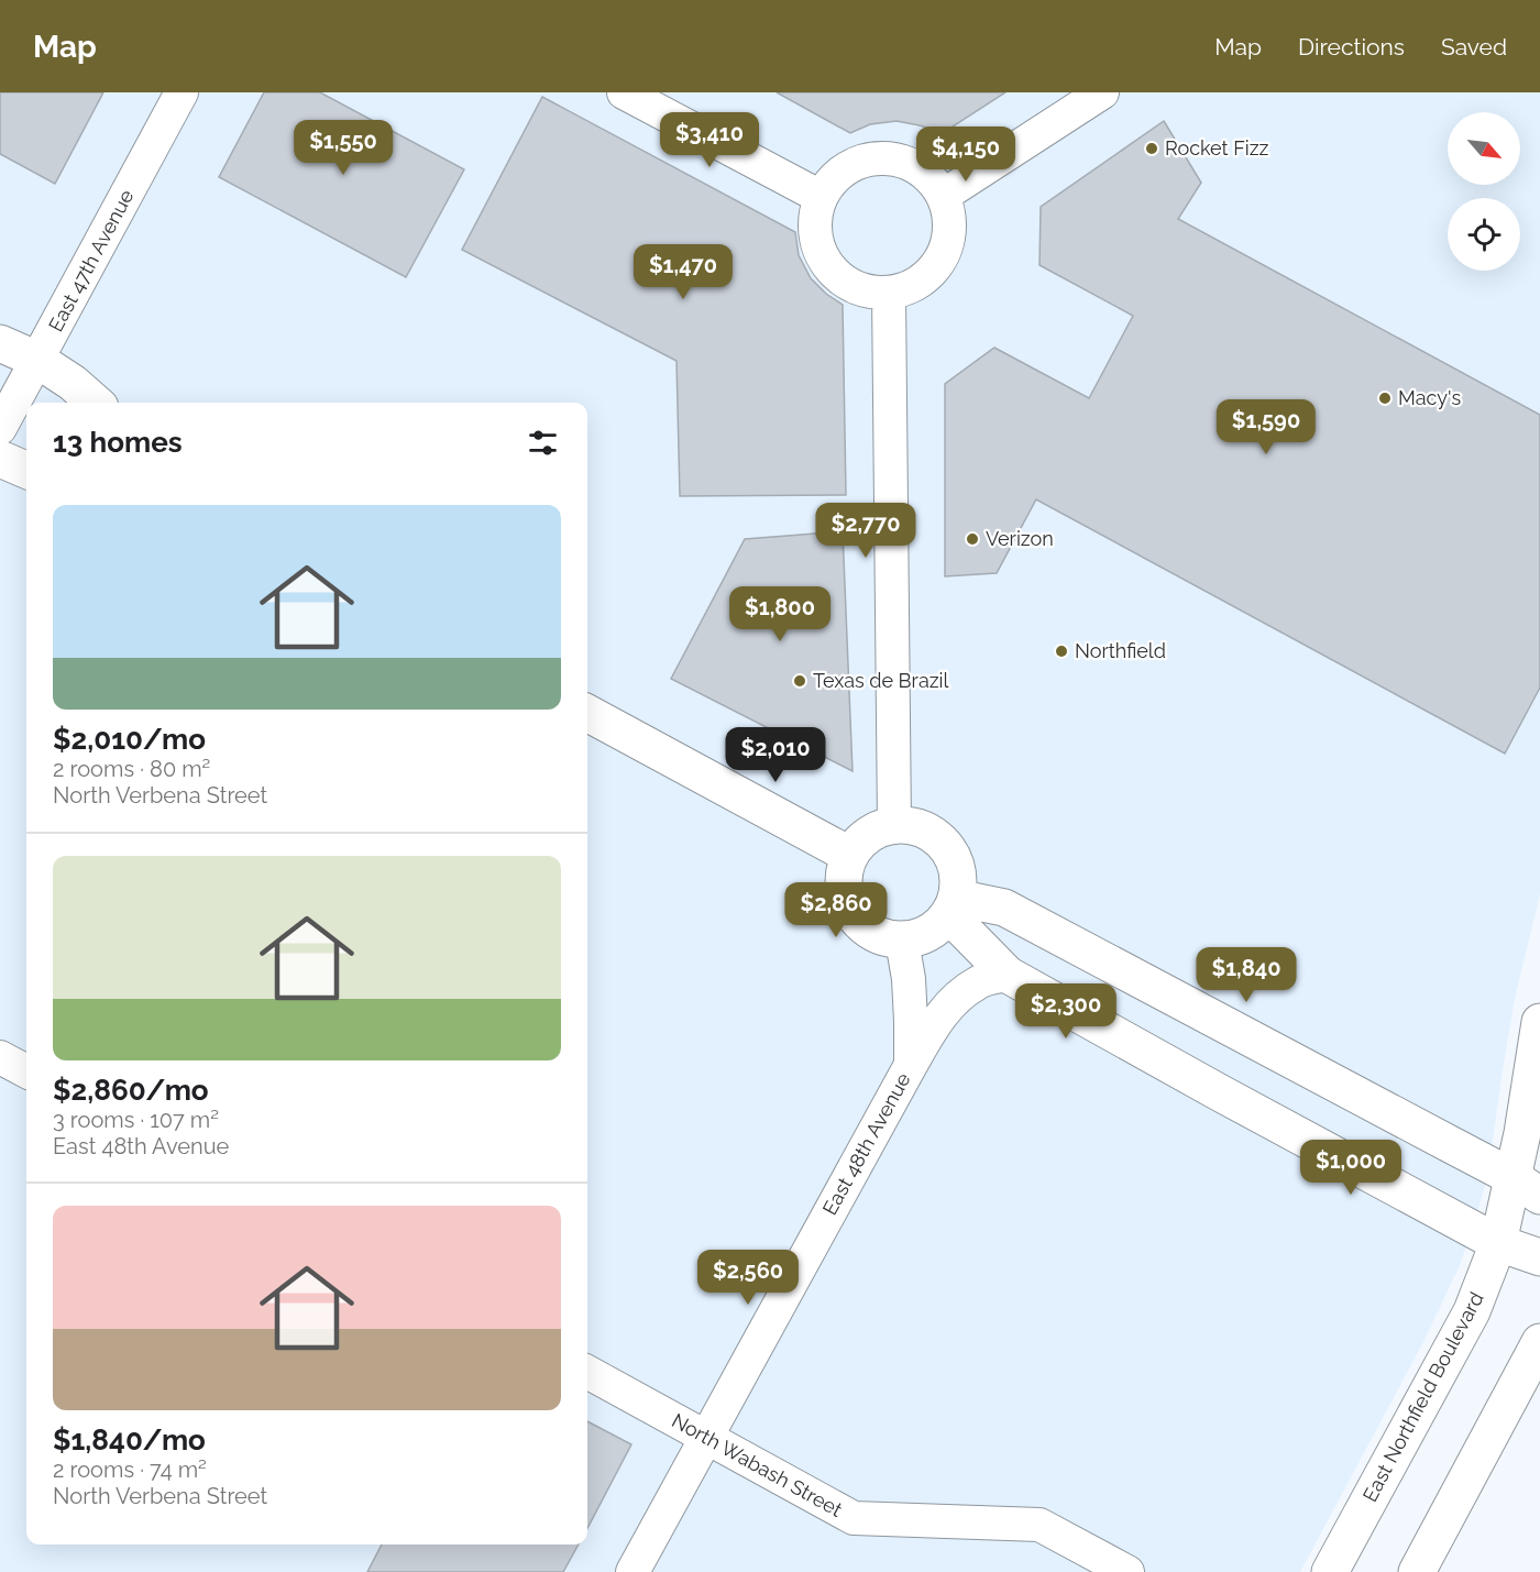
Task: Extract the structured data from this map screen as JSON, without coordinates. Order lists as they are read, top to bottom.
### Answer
{
  "streets": {
    "street": [
      "East 47th Avenue",
      "East 48th Avenue",
      "East Northfield Boulevard",
      "North Wabash Street"
    ]
  },
  "crossings": [
    ["East 48th Avenue", "North Wabash Street"]
  ],
  "places": [
    "Rocket Fizz",
    "Macy's",
    "Verizon",
    "Northfield",
    "Texas de Brazil"
  ],
  "north": "bottom right",
  "page": {
    "header": "Map",
    "nav": ["Map", "Directions", "Saved"],
    "price": [
      "$3,410",
      "$1,550",
      "$4,150",
      "$1,470",
      "$1,590",
      "$2,770",
      "$1,800",
      "$2,010",
      "$2,860",
      "$1,840",
      "$2,300",
      "$1,000",
      "$2,560"
    ],
    "heading": "13 homes",
    "list": [
      {
        "name": "$2,010/mo",
        "note": "2 rooms · 80 m² · North Verbena Street"
      },
      {
        "name": "$2,860/mo",
        "note": "3 rooms · 107 m² · East 48th Avenue"
      },
      {
        "name": "$1,840/mo",
        "note": "2 rooms · 74 m² · North Verbena Street"
      }
    ]
  }
}
